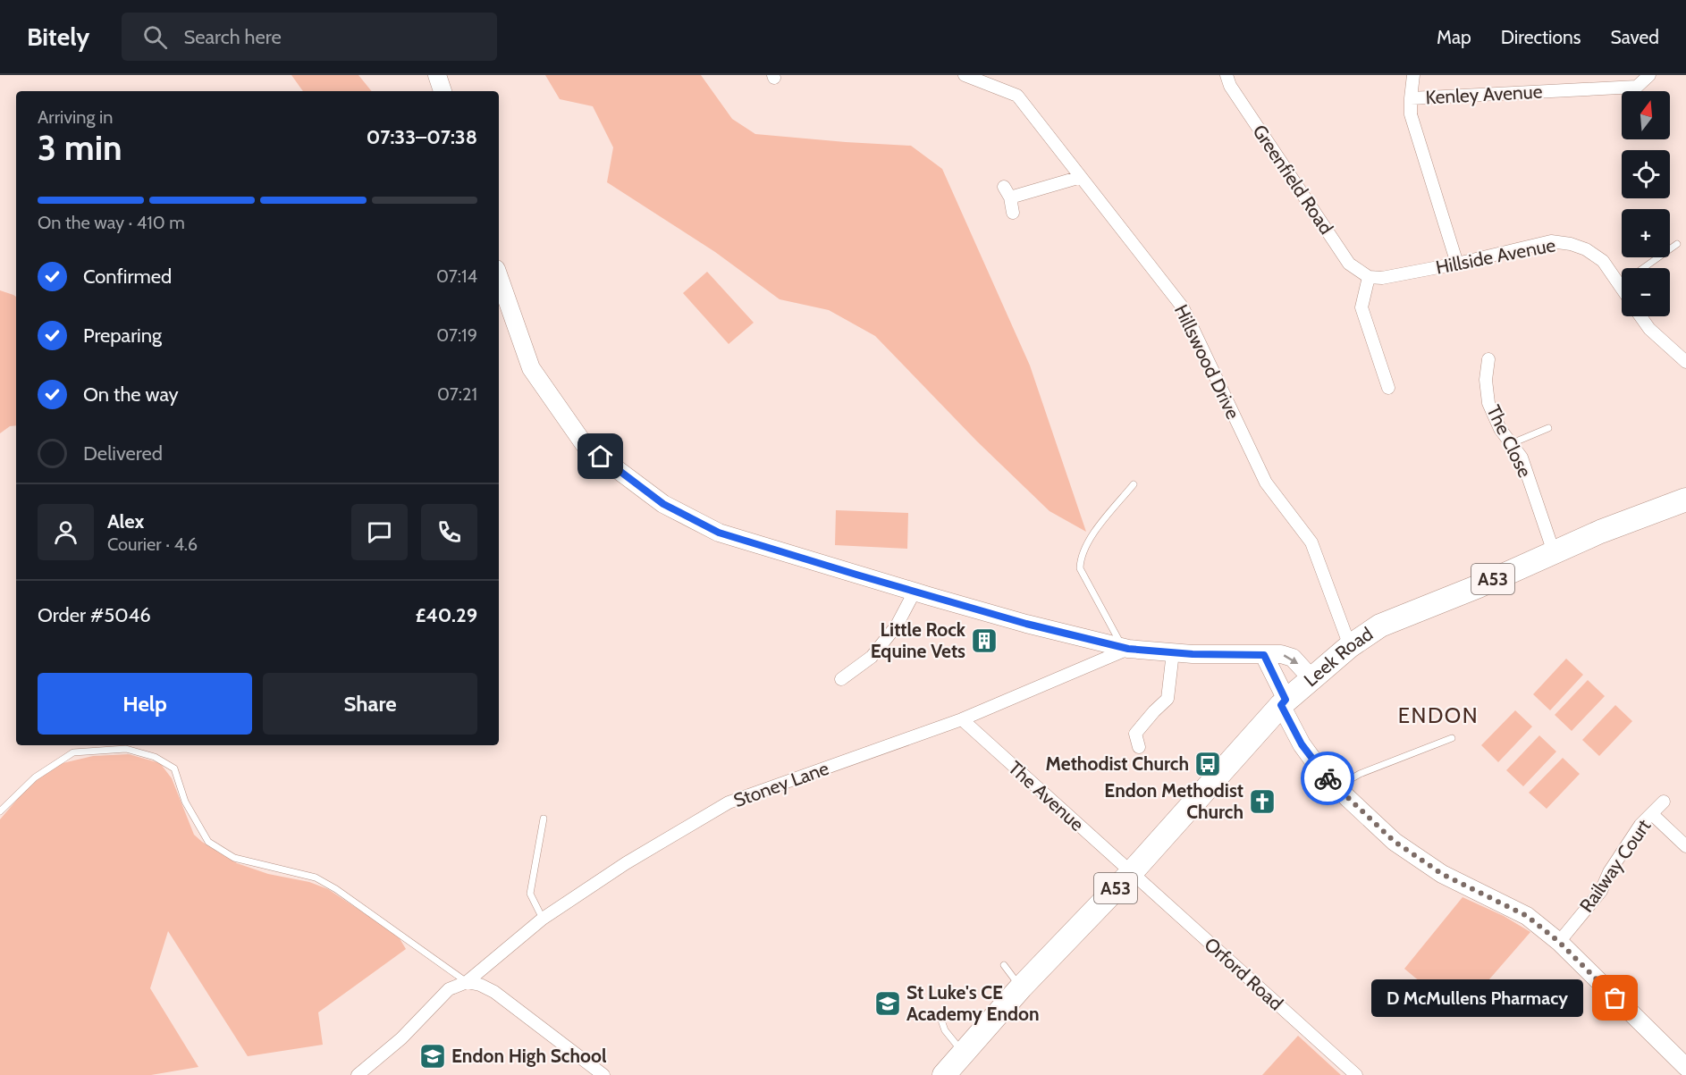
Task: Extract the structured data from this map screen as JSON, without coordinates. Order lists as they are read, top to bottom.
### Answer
{
  "streets": {
    "highway": ["A53", "Leek Road"],
    "street": [
      "Kenley Avenue",
      "Greenfield Road",
      "Hillside Avenue",
      "Hillswood Drive",
      "The Close",
      "Stoney Lane",
      "The Avenue",
      "Railway Court",
      "Orford Road"
    ]
  },
  "crossings": [
    ["Greenfield Road", "Hillside Avenue"],
    ["Hillswood Drive", "Leek Road"],
    ["The Close", "Leek Road"],
    ["Leek Road", "The Avenue"],
    ["Leek Road", "Orford Road"],
    ["Stoney Lane", "The Avenue"],
    ["The Avenue", "Orford Road"]
  ],
  "districts": ["ENDON"],
  "places": {
    "building": ["Little Rock Equine Vets"],
    "bus stop": ["Methodist Church"],
    "church": ["Endon Methodist Church"],
    "other": ["D McMullens Pharmacy"],
    "school or university": ["St Luke's CE Academy Endon", "Endon High School"]
  },
  "north": "top",
  "page": {
    "header": "Bitely",
    "search": "Search here",
    "nav": ["Map", "Directions", "Saved"],
    "map_buttons": ["+", "−"],
    "heading": ["3 min", "Arriving in", "07:33–07:38"],
    "panel": [
      "Alex",
      "Courier · 4.6",
      "Order #5046",
      "£40.29"
    ],
    "bar": "On the way · 410 m",
    "list": [
      ["Confirmed", "07:14"],
      ["Preparing", "07:19"],
      ["On the way", "07:21"],
      "Delivered"
    ],
    "buttons": ["Help", "Share"],
    "bubble": "D McMullens Pharmacy"
  }
}
